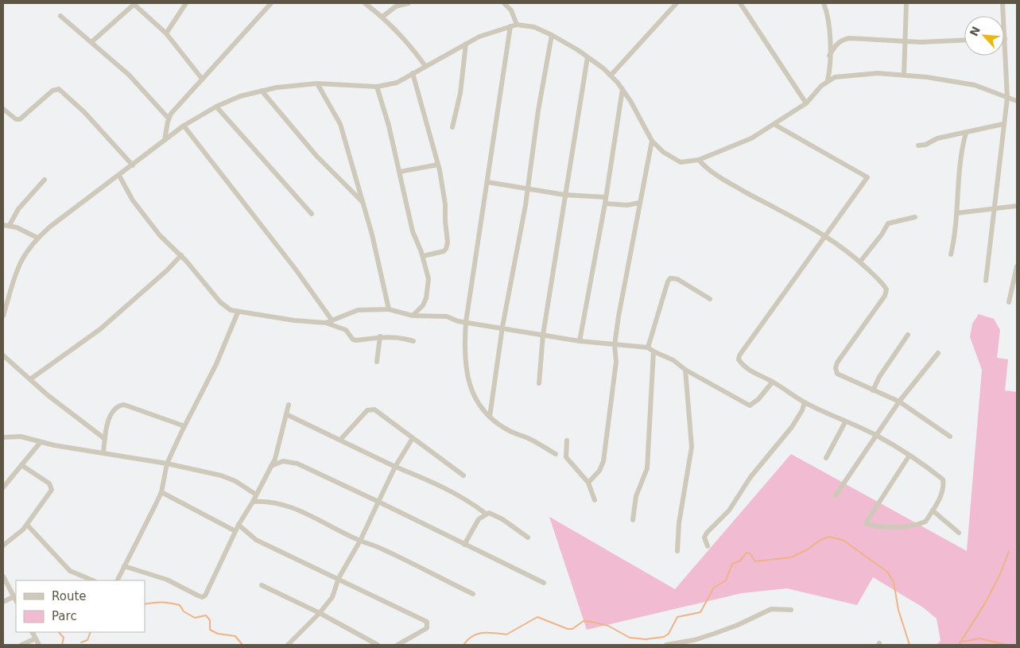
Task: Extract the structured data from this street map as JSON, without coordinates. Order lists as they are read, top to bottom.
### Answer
{
  "legend": ["Route", "Parc"],
  "north": "top left"
}
